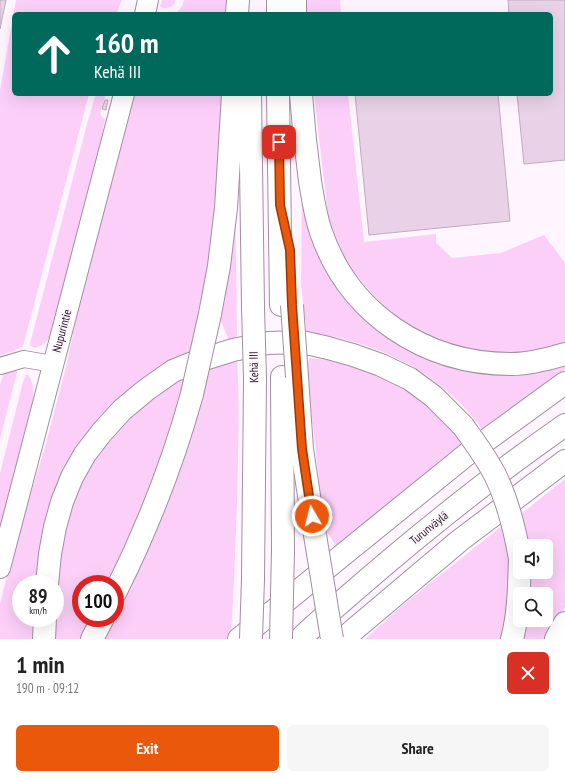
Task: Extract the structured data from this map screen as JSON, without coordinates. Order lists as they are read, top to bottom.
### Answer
{
  "streets": {
    "highway": ["Kehä III", "Turunväylä"],
    "main road": ["Nupurintie"]
  },
  "page": {
    "turn": ["160 m", "Kehä III"],
    "speed": "89 km/h",
    "limit": "100",
    "heading": ["1 min", "190 m · 09:12"],
    "buttons": ["Exit", "Share"]
  }
}
